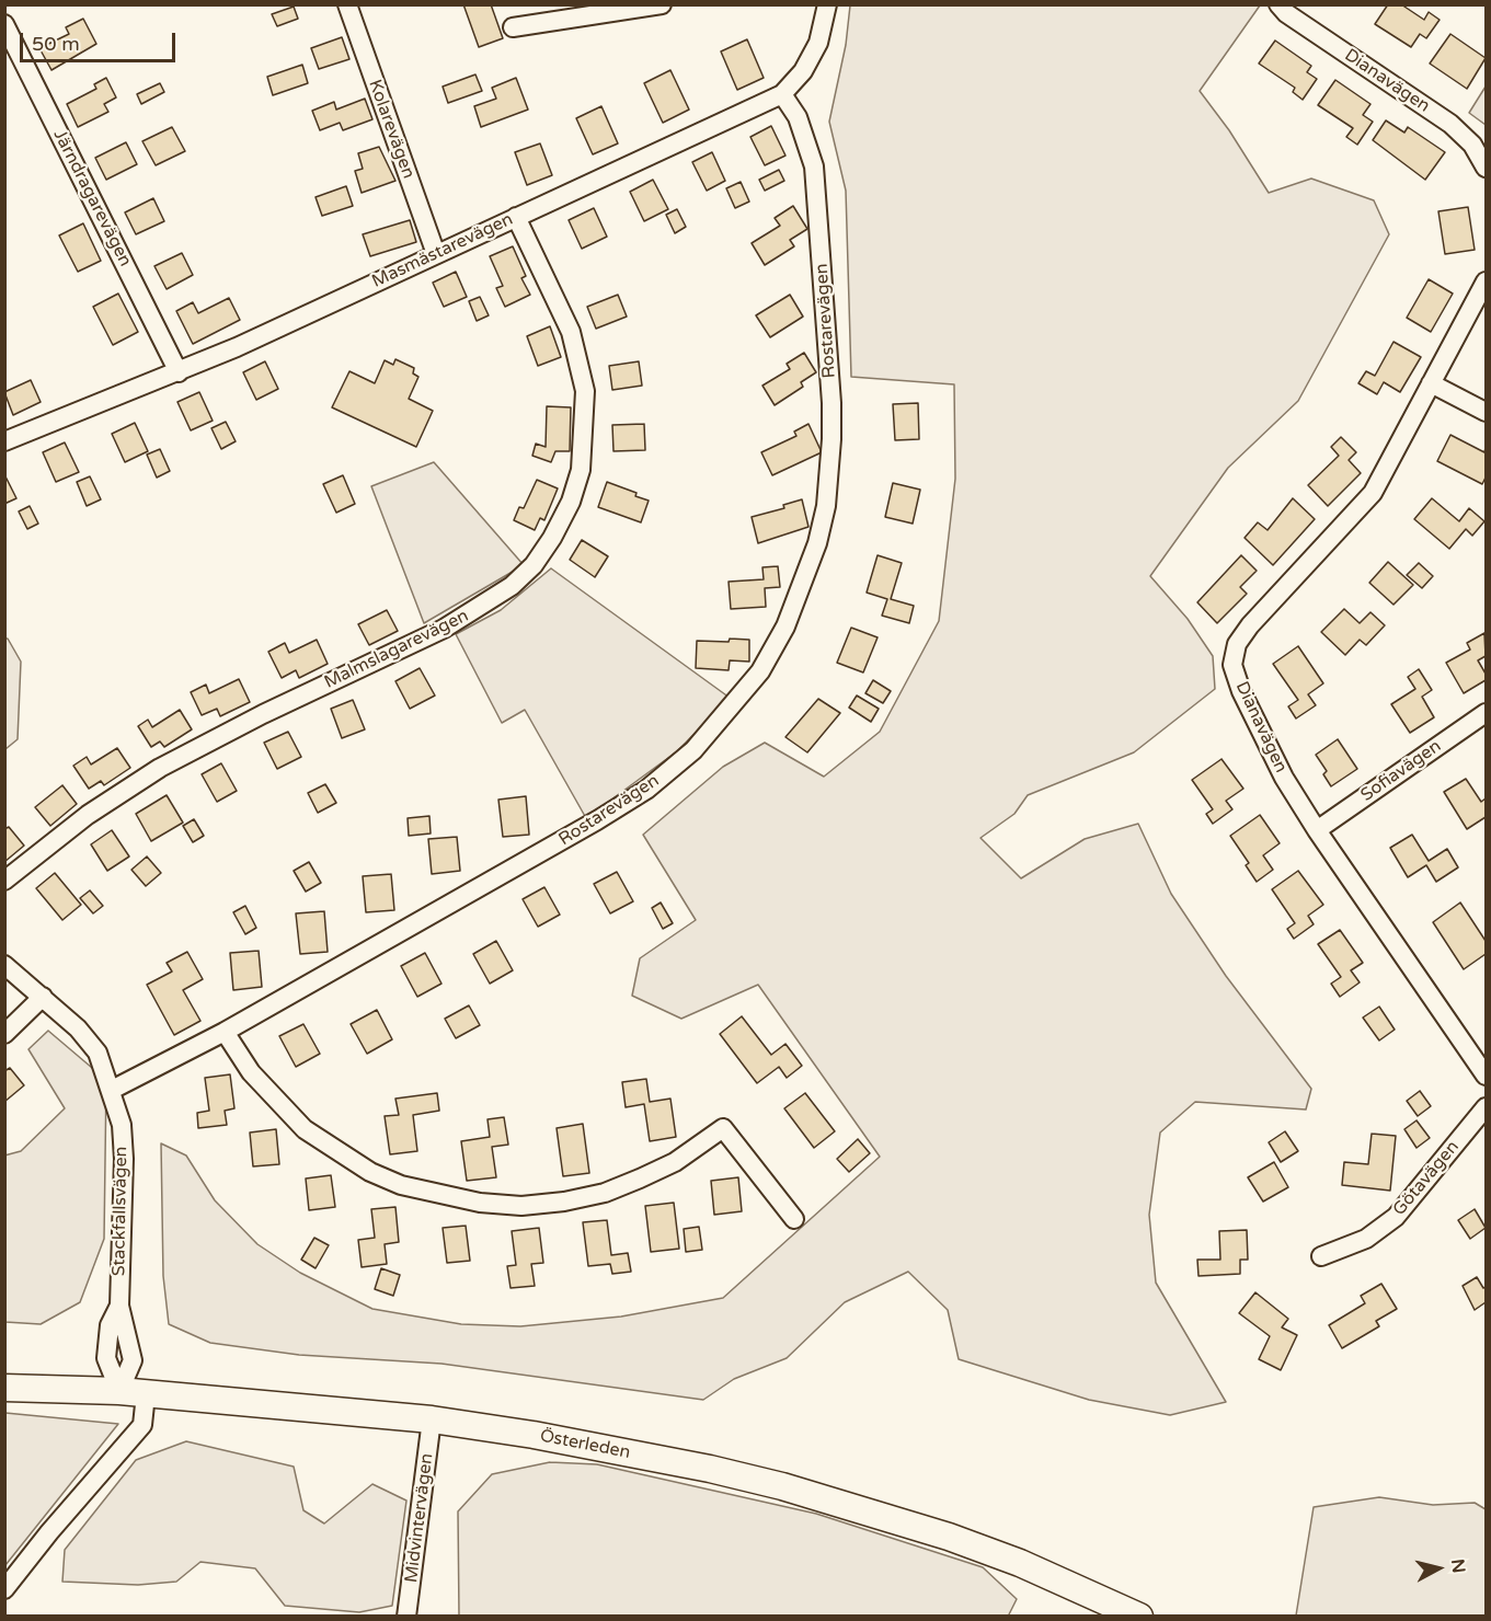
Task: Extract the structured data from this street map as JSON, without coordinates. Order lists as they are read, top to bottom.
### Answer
{
  "streets": {
    "main road": ["Österleden"],
    "street": [
      "Dianavägen",
      "Kolarevägen",
      "Järndragarevägen",
      "Masmästarevägen",
      "Rostarevägen",
      "Malmslagarevägen",
      "Sofiavägen",
      "Götavägen",
      "Stackfallsvägen",
      "Midvintervägen"
    ]
  },
  "crossings": [
    ["Dianavägen", "Sofiavägen"],
    ["Kolarevägen", "Masmästarevägen"],
    ["Järndragarevägen", "Masmästarevägen"],
    ["Masmästarevägen", "Rostarevägen"],
    ["Masmästarevägen", "Malmslagarevägen"],
    ["Rostarevägen", "Stackfallsvägen"],
    ["Stackfallsvägen", "Österleden"],
    ["Österleden", "Midvintervägen"]
  ],
  "scale_bar": "50 m",
  "north": "right"
}
